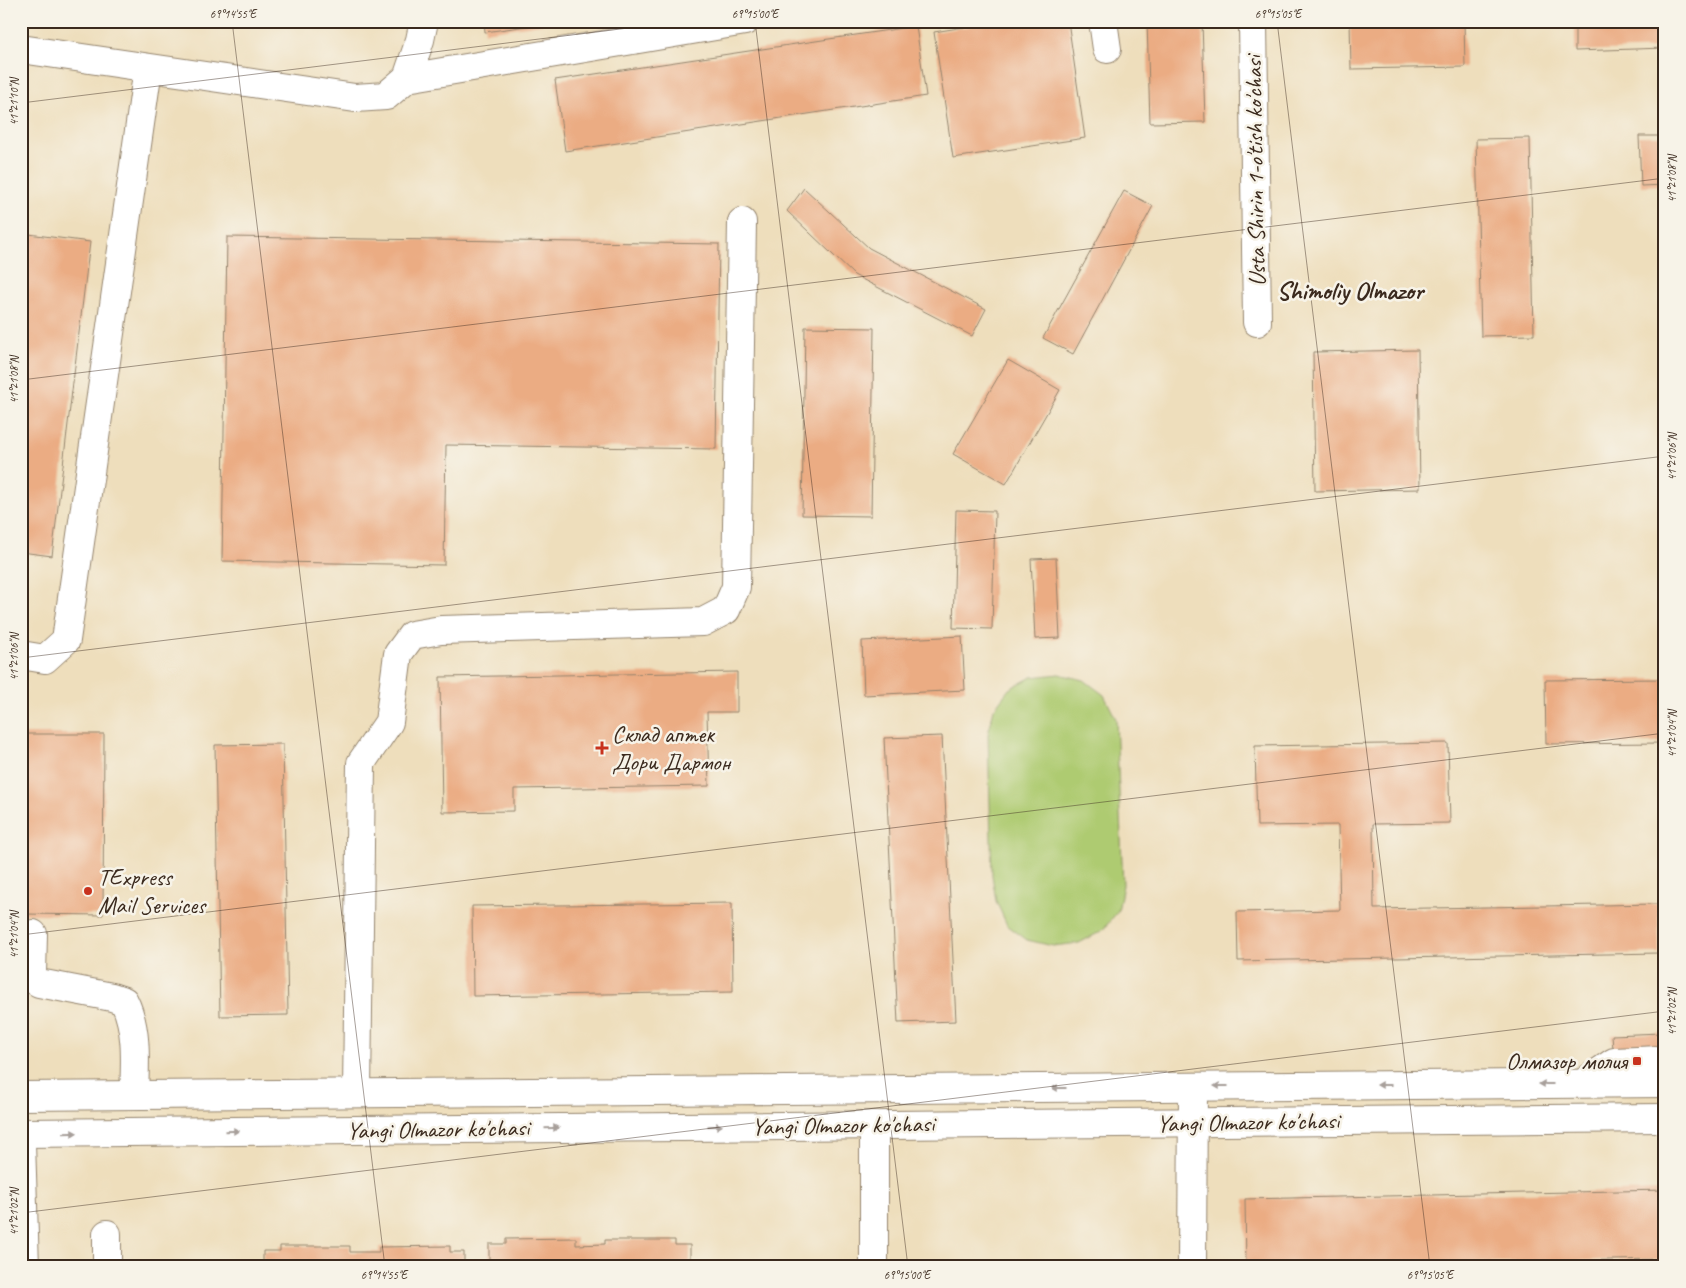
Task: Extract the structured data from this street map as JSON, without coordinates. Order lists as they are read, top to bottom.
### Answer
{
  "streets": {
    "main road": ["Usta Shirin 1-o'tish ko'chasi", "Yangi Olmazor ko'chasi"]
  },
  "districts": ["Shimoliy Olmazor"],
  "places": {
    "health": ["Склад аптек Дори Дармон"],
    "other": ["TExpress Mail Services"],
    "transit": ["Олмазор молия"]
  },
  "coordinates": [
    "69°14'55\"E",
    "69°15'00\"E",
    "69°15'05\"E",
    "41°21'10\"N",
    "41°21'08\"N",
    "41°21'06\"N",
    "41°21'04\"N",
    "41°21'02\"N"
  ]
}
